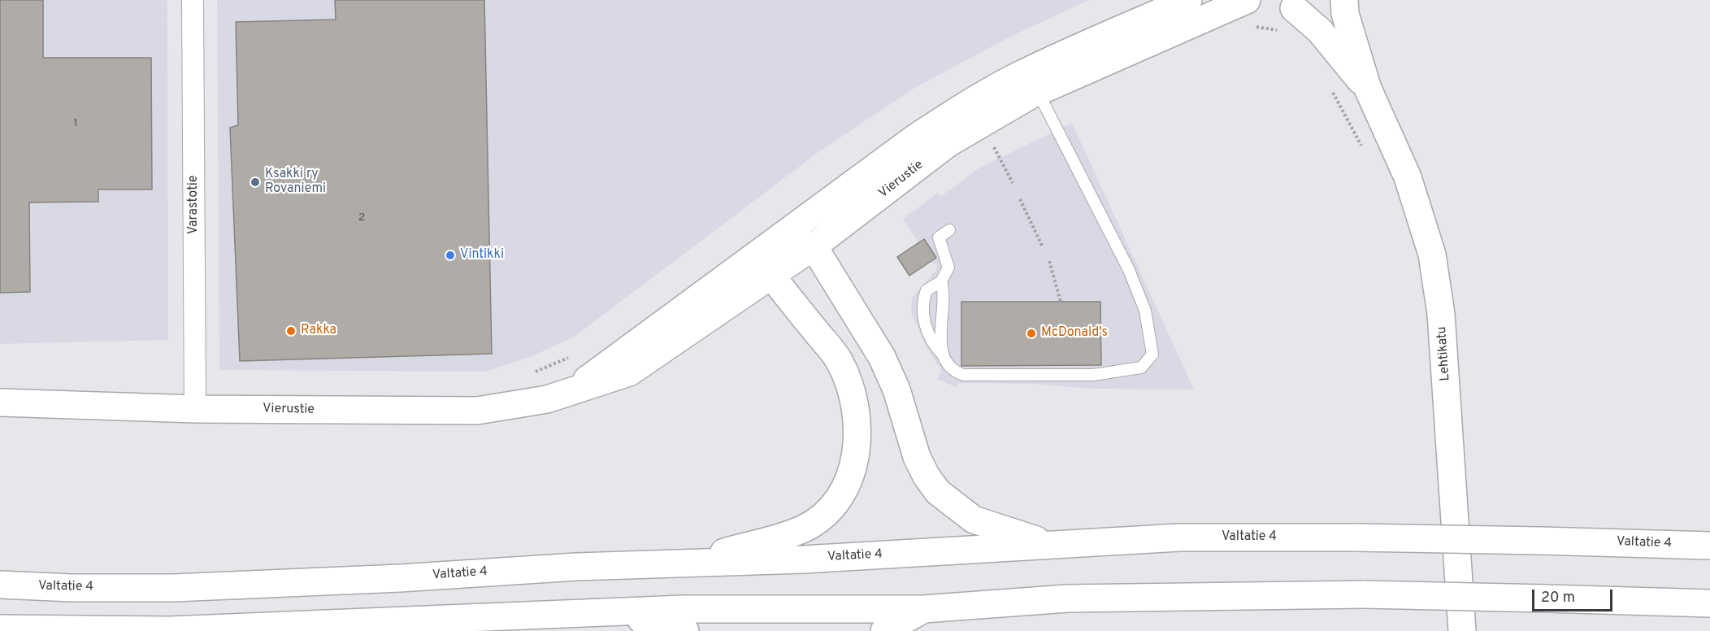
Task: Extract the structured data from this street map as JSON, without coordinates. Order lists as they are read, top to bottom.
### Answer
{
  "streets": {
    "main road": ["Vierustie", "Lehtikatu", "Valtatie 4"],
    "street": ["Varastotie"]
  },
  "crossings": [
    ["Vierustie", "Varastotie"]
  ],
  "places": [
    "Ksakki ry Rovaniemi",
    "Vintikki",
    "Rakka",
    "McDonald's"
  ],
  "house_numbers": ["1", "2"],
  "scale_bar": "20 m"
}
